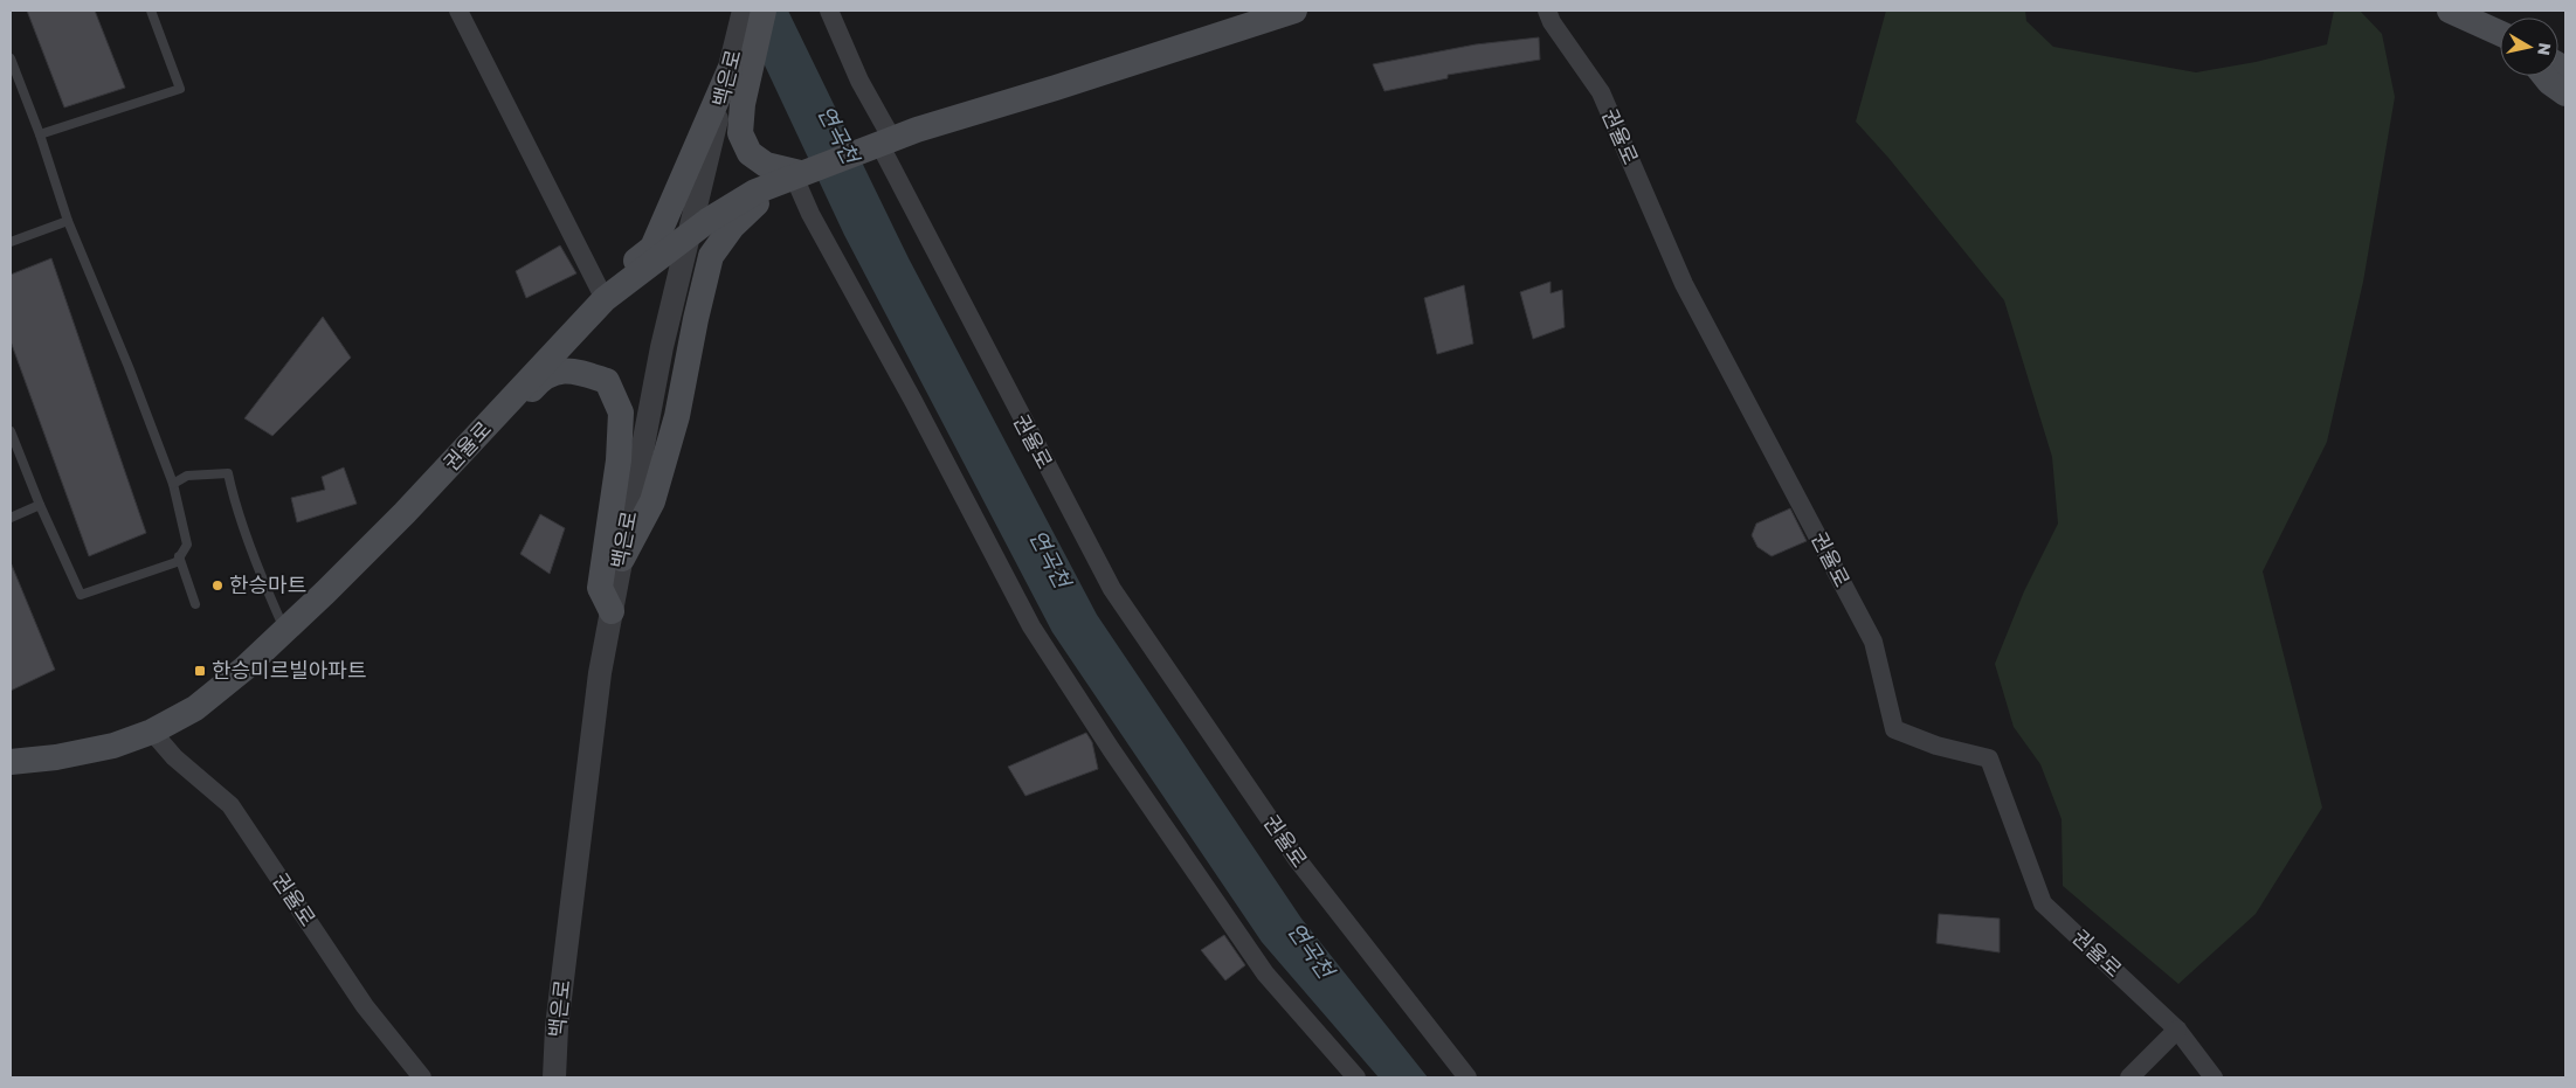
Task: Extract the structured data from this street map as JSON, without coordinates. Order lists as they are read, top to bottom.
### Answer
{
  "streets": {
    "main road": ["권율로"],
    "street": ["백은로"]
  },
  "crossings": [
    ["백은로", "권율로"]
  ],
  "water": ["연곡천"],
  "places": {
    "other": ["한승마트"],
    "transit": ["한승미르빌아파트"]
  },
  "north": "right"
}
